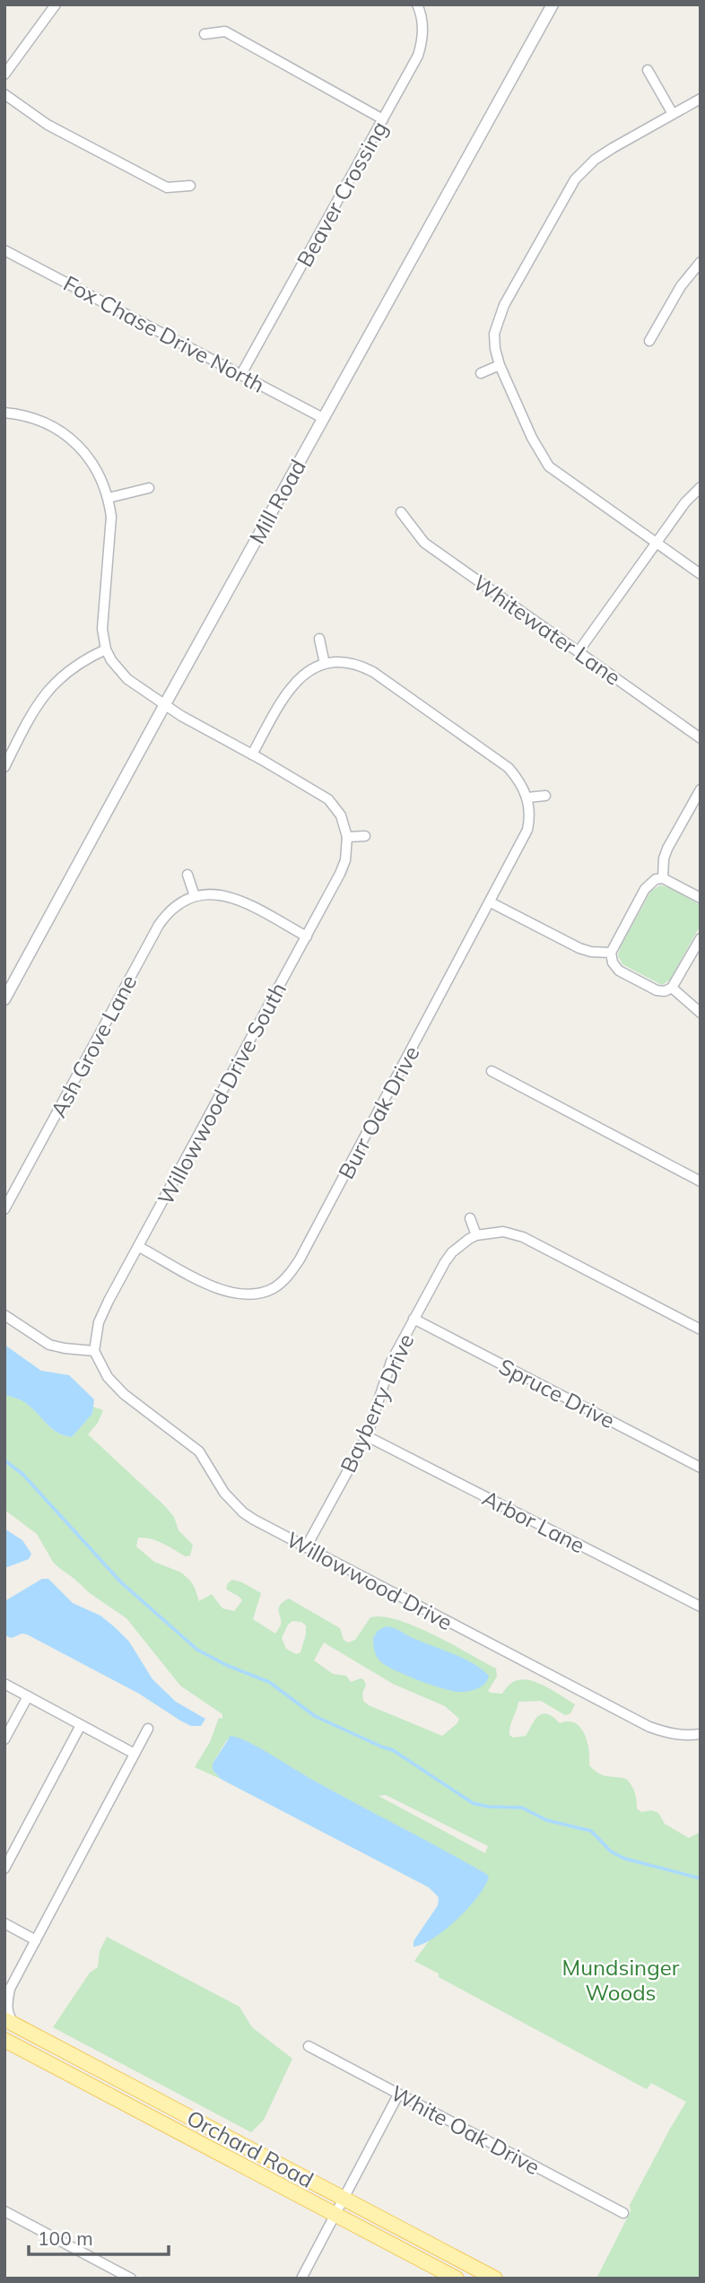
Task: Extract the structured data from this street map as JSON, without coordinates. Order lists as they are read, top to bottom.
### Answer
{
  "streets": {
    "main road": ["Orchard Road"],
    "street": [
      "Beaver Crossing",
      "Fox Chase Drive North",
      "Mill Road",
      "Whitewater Lane",
      "Ash Grove Lane",
      "Willowwood Drive South",
      "Burr Oak Drive",
      "Spruce Drive",
      "Bayberry Drive",
      "Arbor Lane",
      "Willowwood Drive",
      "White Oak Drive"
    ]
  },
  "crossings": [
    ["Beaver Crossing", "Fox Chase Drive North"],
    ["Fox Chase Drive North", "Mill Road"],
    ["Willowwood Drive South", "Burr Oak Drive"],
    ["Willowwood Drive South", "Willowwood Drive"],
    ["Spruce Drive", "Bayberry Drive"],
    ["Bayberry Drive", "Arbor Lane"],
    ["Bayberry Drive", "Willowwood Drive"]
  ],
  "parks": ["Mundsinger Woods"],
  "scale_bar": "100 m"
}
